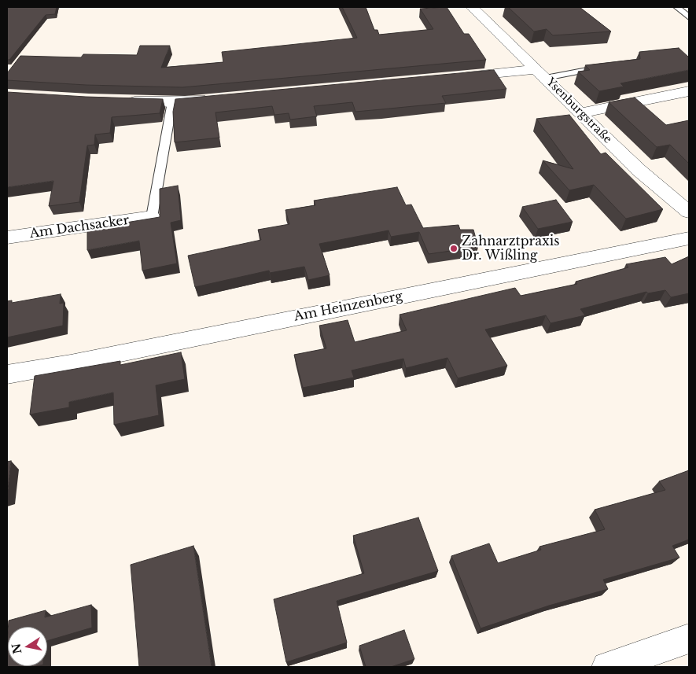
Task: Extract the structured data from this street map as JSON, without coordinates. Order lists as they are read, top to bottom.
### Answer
{
  "streets": {
    "street": ["Ysenburgstraße", "Am Dachsacker", "Am Heinzenberg"]
  },
  "places": ["Zahnarztpraxis Dr. Wißling"],
  "north": "left"
}
